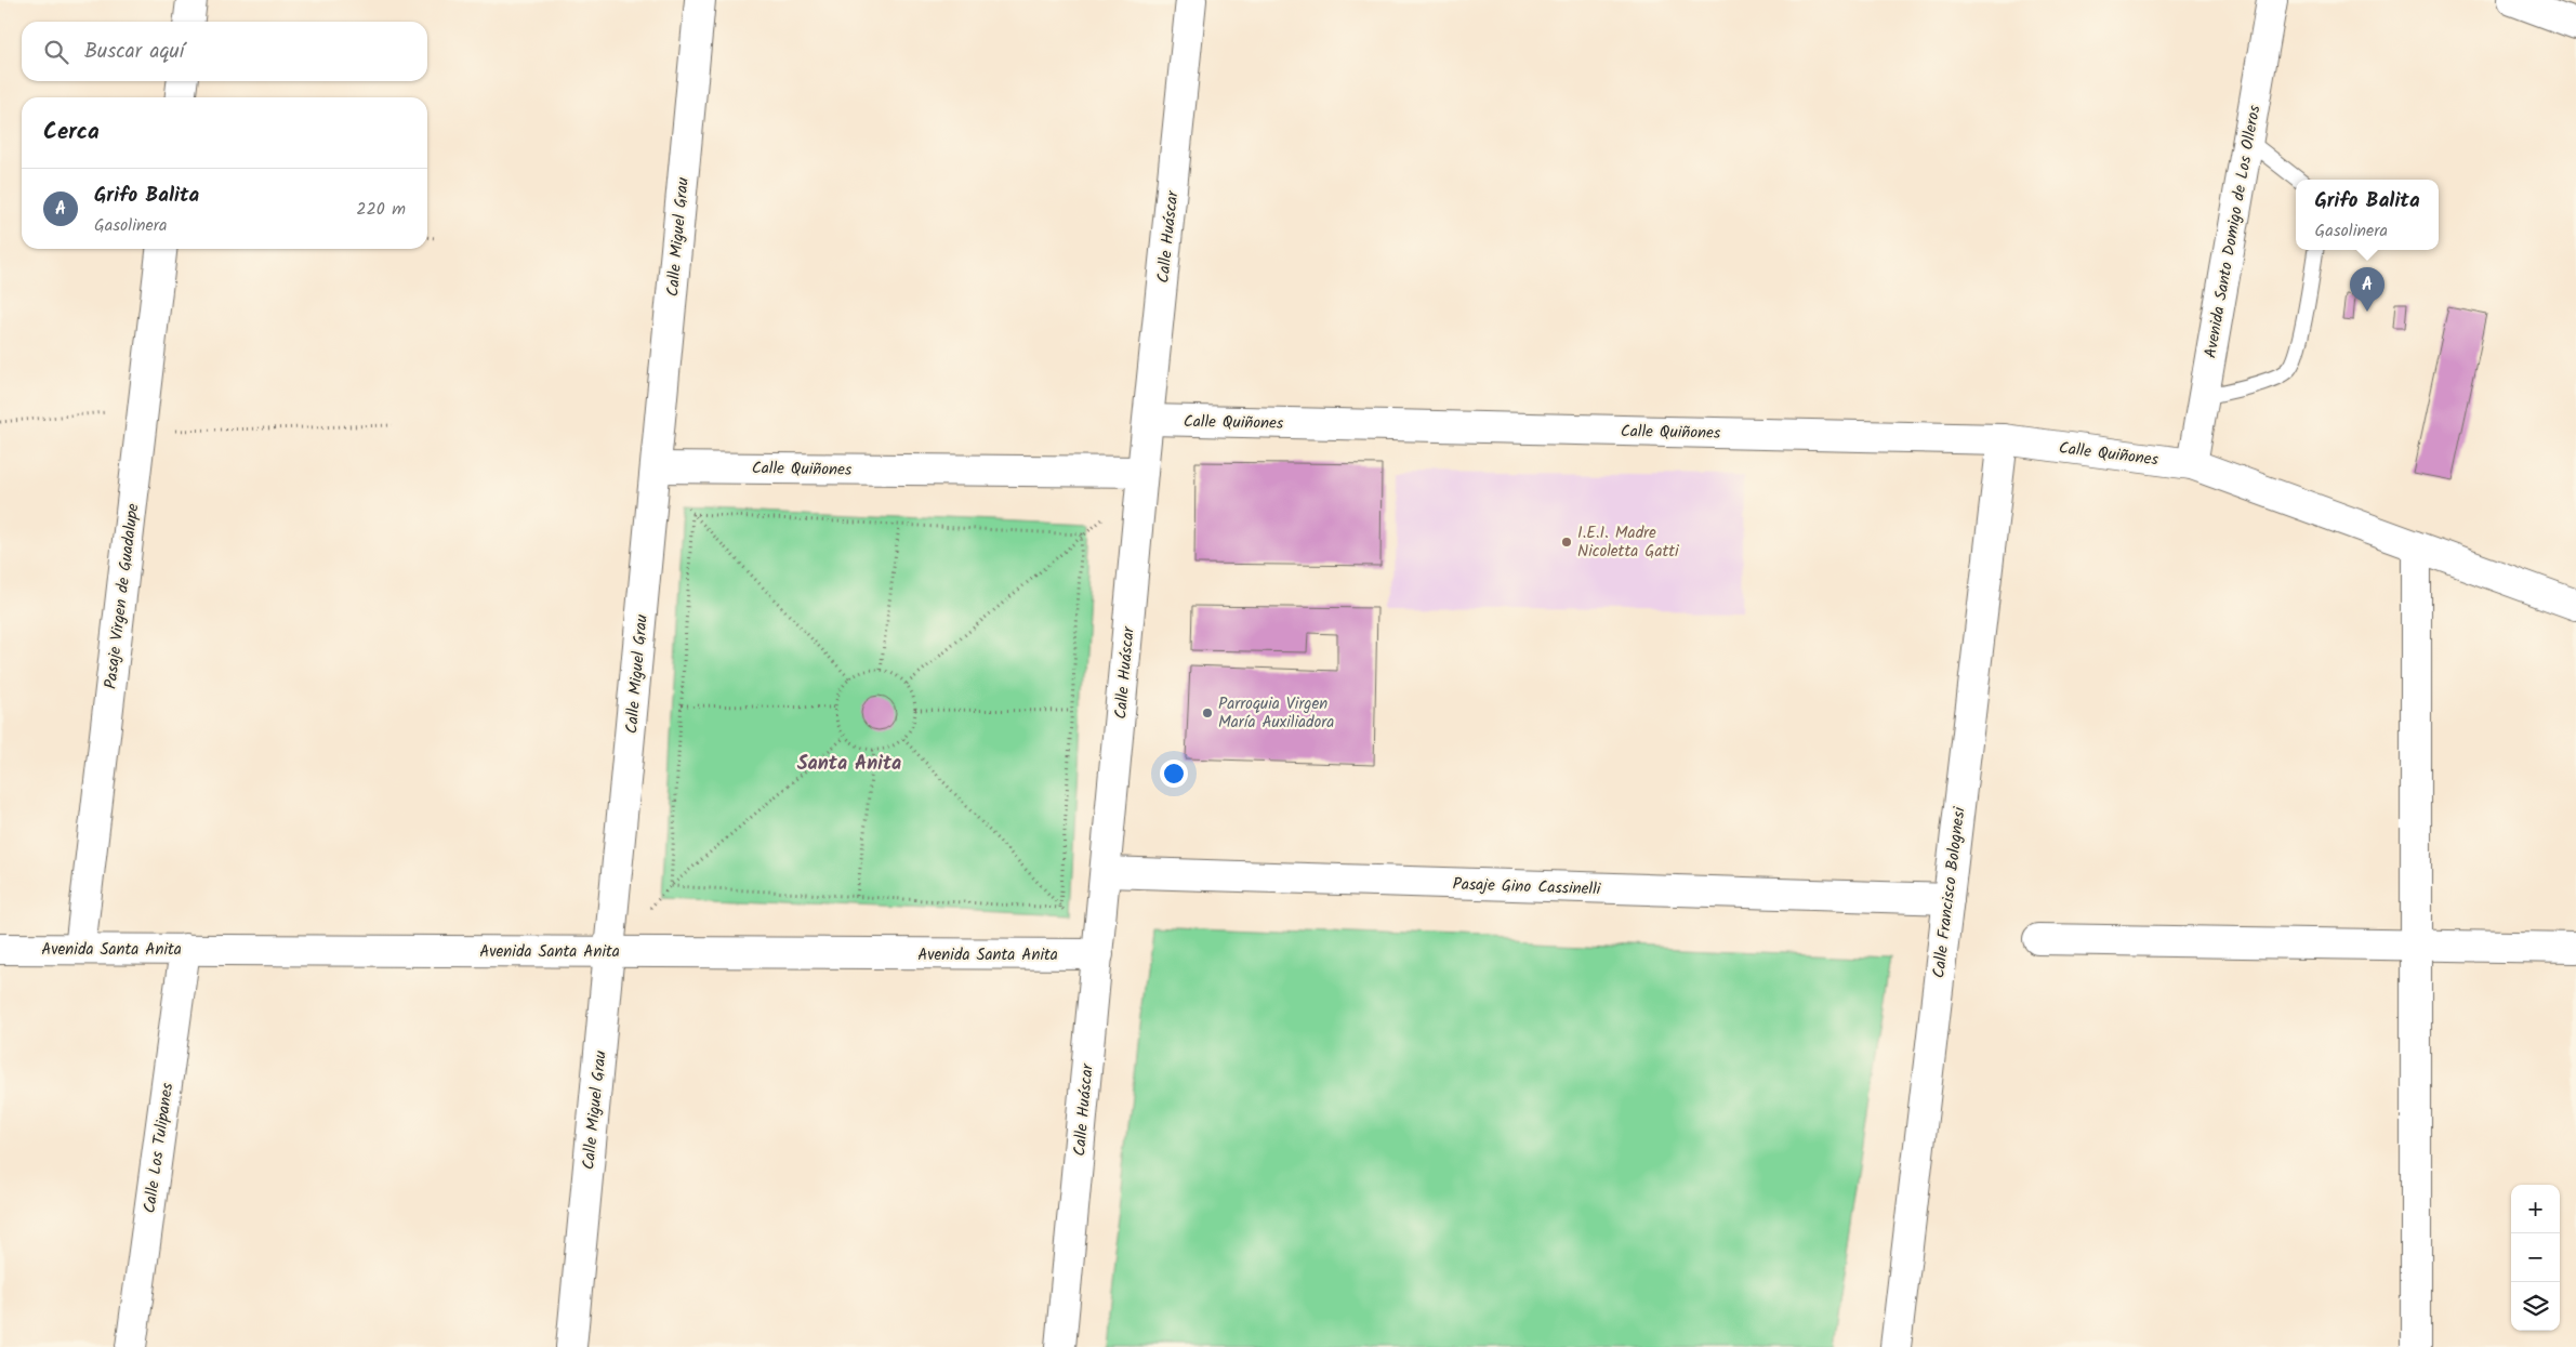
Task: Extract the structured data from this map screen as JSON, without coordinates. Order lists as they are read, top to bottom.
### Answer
{
  "streets": {
    "street": [
      "Avenida Santo Domigo de Los Olleros",
      "Calle Miguel Grau",
      "Calle Huáscar",
      "Calle Quiñones",
      "Pasaje Virgen de Guadalupe",
      "Pasaje Gino Cassinelli",
      "Calle Francisco Bolognesi",
      "Avenida Santa Anita",
      "Calle Los Tulipanes"
    ]
  },
  "crossings": [
    ["Avenida Santo Domigo de Los Olleros", "Calle Quiñones"],
    ["Calle Miguel Grau", "Calle Quiñones"],
    ["Calle Miguel Grau", "Avenida Santa Anita"],
    ["Calle Huáscar", "Calle Quiñones"],
    ["Calle Huáscar", "Pasaje Gino Cassinelli"],
    ["Calle Huáscar", "Avenida Santa Anita"],
    ["Calle Quiñones", "Calle Francisco Bolognesi"],
    ["Pasaje Virgen de Guadalupe", "Avenida Santa Anita"],
    ["Pasaje Gino Cassinelli", "Calle Francisco Bolognesi"],
    ["Avenida Santa Anita", "Calle Los Tulipanes"]
  ],
  "districts": ["Santa Anita"],
  "places": ["I.E.I. Madre Nicoletta Gatti", "Parroquia Virgen María Auxiliadora"],
  "page": {
    "search": "Buscar aquí",
    "heading": "Cerca",
    "list": [
      {
        "mark": "A",
        "name": "Grifo Balita",
        "note": "Gasolinera",
        "value": "220 m"
      }
    ],
    "popup": ["Grifo Balita", "Gasolinera"],
    "pins": "A",
    "map_buttons": ["+", "−"]
  }
}
